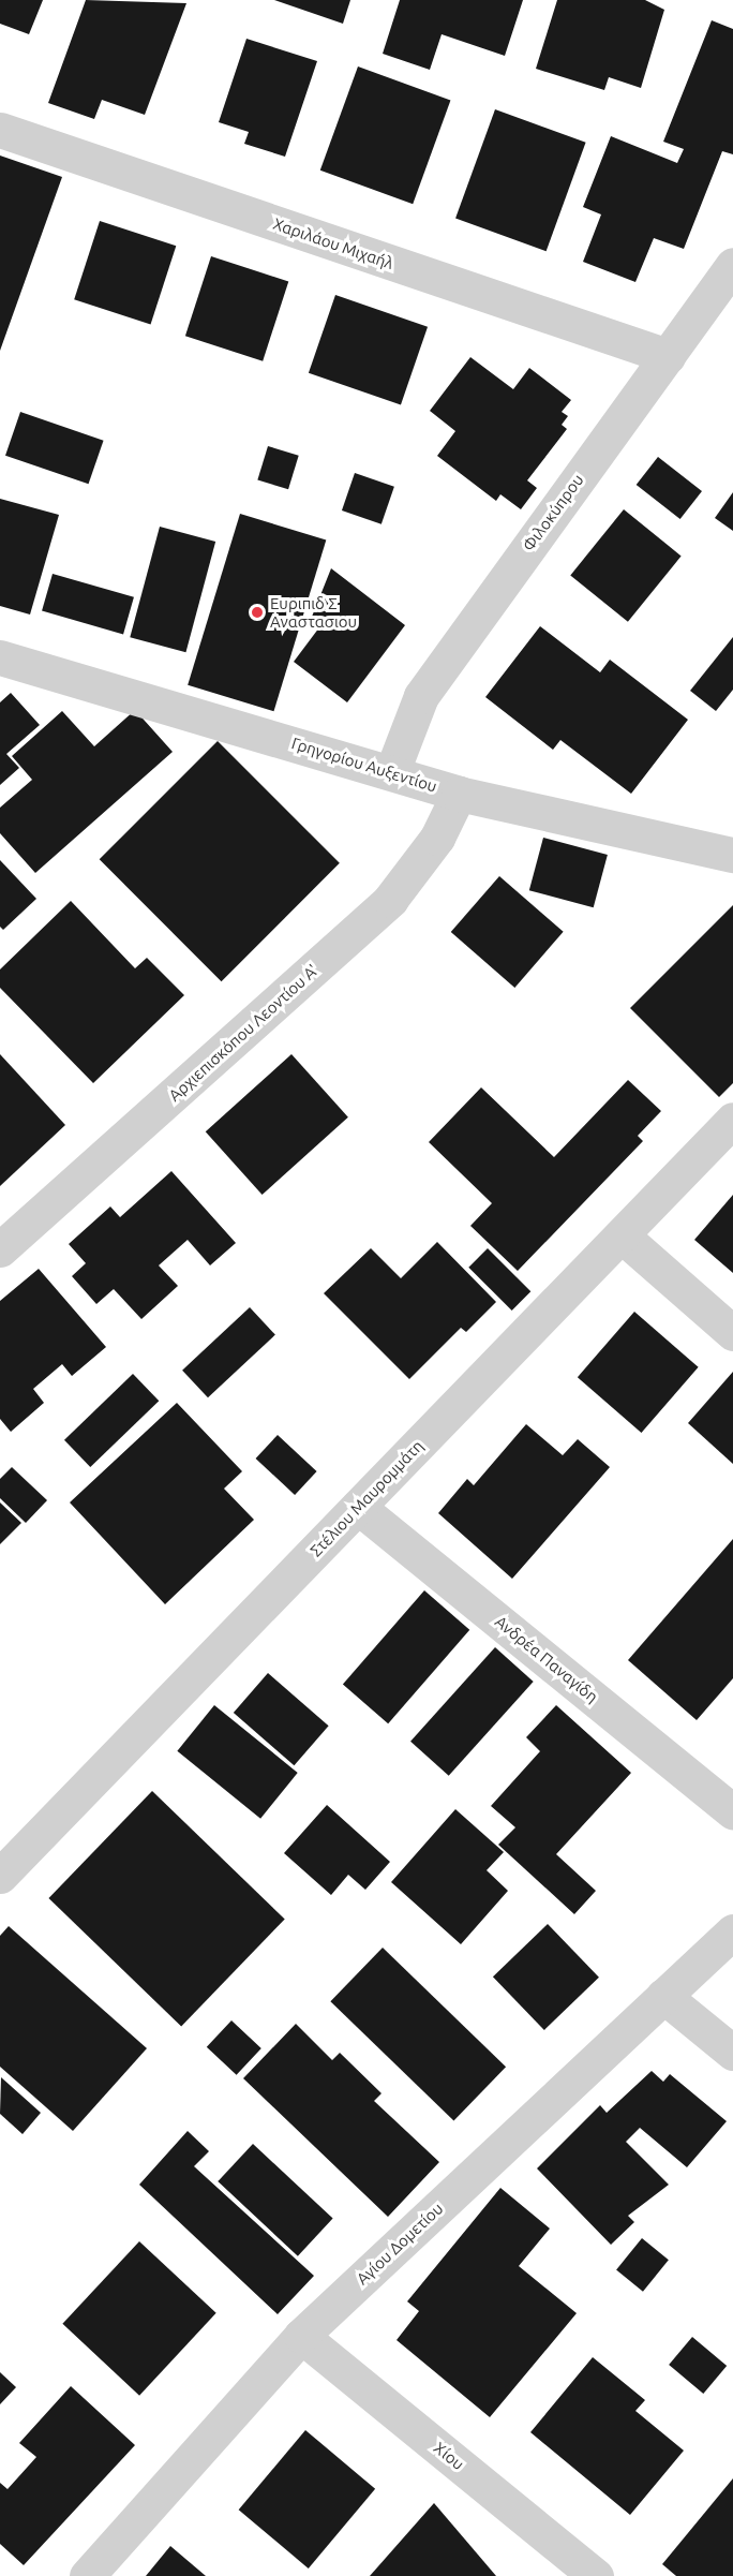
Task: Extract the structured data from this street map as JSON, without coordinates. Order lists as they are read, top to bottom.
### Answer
{
  "streets": {
    "street": [
      "Χαριλάου Μιχαήλ",
      "Φιλοκύπρου",
      "Γρηγορίου Αυξεντίου",
      "Αρχιεπισκόπου Λεοντίου Α'",
      "Στέλιου Μαυρομμάτη",
      "Ανδρέα Παναγίδη",
      "Αγίου Δομετίου",
      "Χίου"
    ]
  },
  "crossings": [
    ["Χαριλάου Μιχαήλ", "Φιλοκύπρου"],
    ["Φιλοκύπρου", "Γρηγορίου Αυξεντίου"],
    ["Γρηγορίου Αυξεντίου", "Αρχιεπισκόπου Λεοντίου Α'"],
    ["Στέλιου Μαυρομμάτη", "Ανδρέα Παναγίδη"],
    ["Αγίου Δομετίου", "Χίου"]
  ],
  "places": ["Ευριπιδ Σ Αναστασιου"]
}
